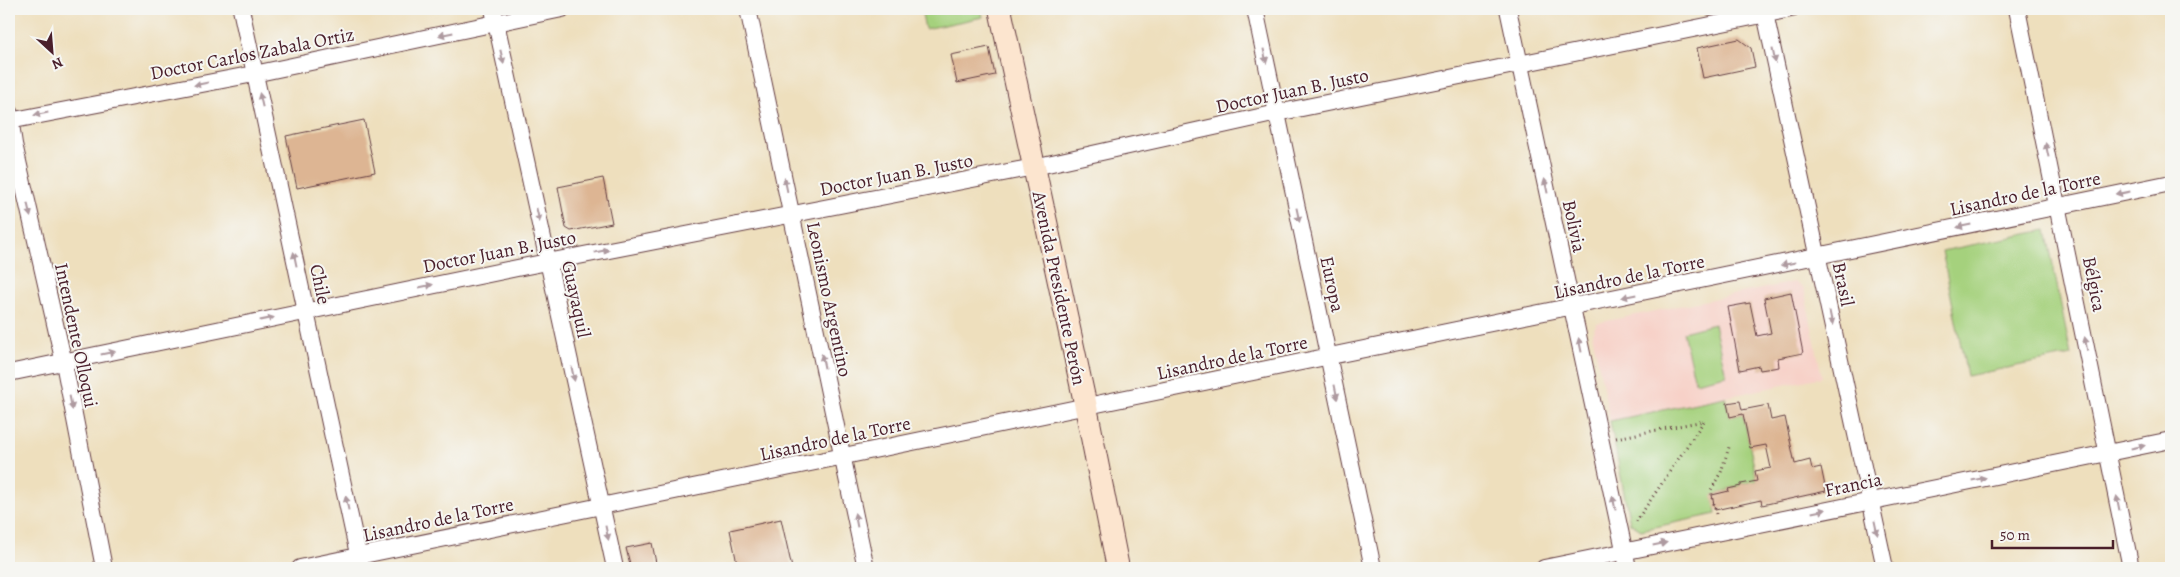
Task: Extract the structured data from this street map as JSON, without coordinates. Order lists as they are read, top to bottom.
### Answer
{
  "streets": {
    "main road": ["Avenida Presidente Perón"],
    "street": [
      "Doctor Carlos Zabala Ortiz",
      "Doctor Juan B. Justo",
      "Lisandro de la Torre",
      "Bolivia",
      "Chile",
      "Europa",
      "Brasil",
      "Bélgica",
      "Guayaquil",
      "Leonismo Argentino",
      "Intendente Olloqui",
      "Francia"
    ]
  },
  "crossings": [
    ["Doctor Carlos Zabala Ortiz", "Chile"],
    ["Doctor Carlos Zabala Ortiz", "Guayaquil"],
    ["Doctor Carlos Zabala Ortiz", "Intendente Olloqui"],
    ["Doctor Juan B. Justo", "Bolivia"],
    ["Doctor Juan B. Justo", "Chile"],
    ["Doctor Juan B. Justo", "Europa"],
    ["Doctor Juan B. Justo", "Brasil"],
    ["Doctor Juan B. Justo", "Avenida Presidente Perón"],
    ["Doctor Juan B. Justo", "Guayaquil"],
    ["Doctor Juan B. Justo", "Leonismo Argentino"],
    ["Doctor Juan B. Justo", "Intendente Olloqui"],
    ["Lisandro de la Torre", "Bolivia"],
    ["Lisandro de la Torre", "Chile"],
    ["Lisandro de la Torre", "Europa"],
    ["Lisandro de la Torre", "Brasil"],
    ["Lisandro de la Torre", "Bélgica"],
    ["Lisandro de la Torre", "Avenida Presidente Perón"],
    ["Lisandro de la Torre", "Guayaquil"],
    ["Lisandro de la Torre", "Leonismo Argentino"],
    ["Bolivia", "Francia"],
    ["Brasil", "Francia"],
    ["Bélgica", "Francia"]
  ],
  "one_way": [
    "Doctor Carlos Zabala Ortiz",
    "Doctor Juan B. Justo",
    "Bolivia",
    "Chile",
    "Europa",
    "Brasil",
    "Bélgica",
    "Guayaquil",
    "Leonismo Argentino",
    "Intendente Olloqui",
    "Francia"
  ],
  "scale_bar": "50 m",
  "north": "bottom right"
}
